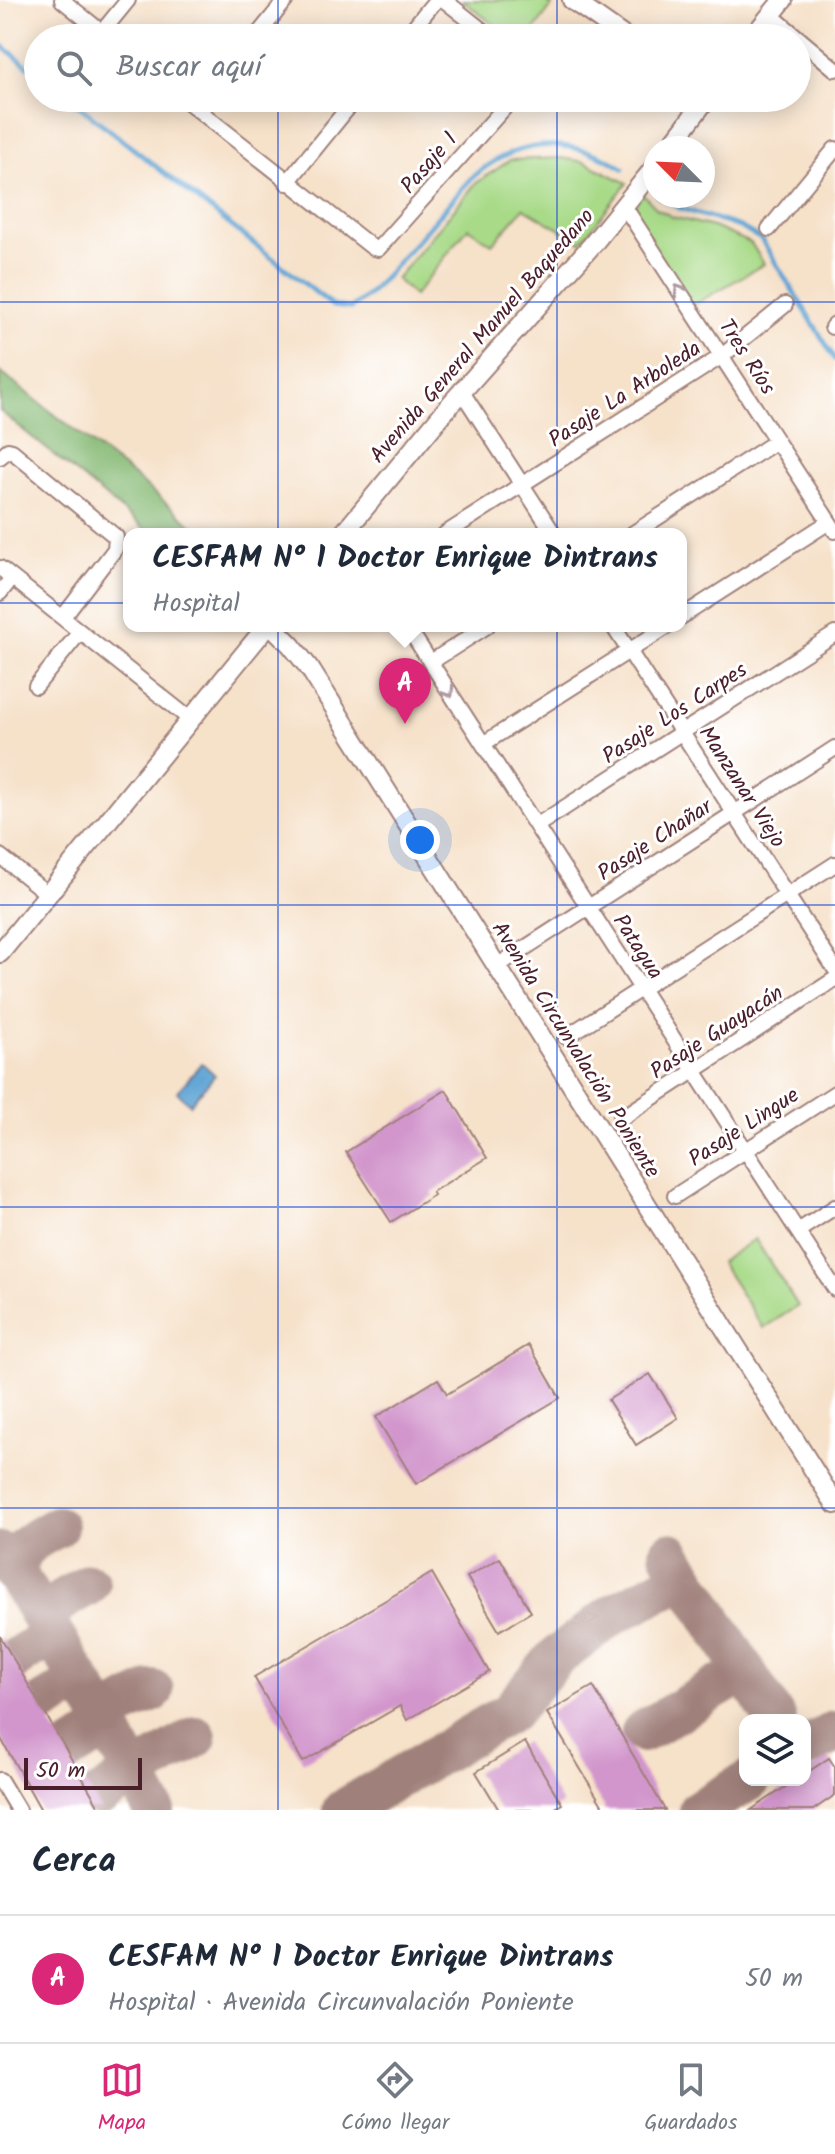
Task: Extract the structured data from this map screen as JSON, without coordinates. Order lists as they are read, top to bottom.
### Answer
{
  "streets": {
    "street": [
      "Pasaje 1",
      "Avenida General Manuel Baquedano",
      "Tres Ríos",
      "Pasaje La Arboleda",
      "Pasaje Los Carpes",
      "Manzanar Viejo",
      "Pasaje Chañar",
      "Patagua",
      "Pasaje Guayacán",
      "Avenida Circunvalación Poniente",
      "Pasaje Lingue"
    ]
  },
  "crossings": [
    ["Avenida General Manuel Baquedano", "Tres Ríos"],
    ["Tres Ríos", "Pasaje La Arboleda"],
    ["Pasaje Los Carpes", "Manzanar Viejo"],
    ["Pasaje Los Carpes", "Patagua"],
    ["Manzanar Viejo", "Pasaje Chañar"],
    ["Pasaje Chañar", "Patagua"],
    ["Pasaje Chañar", "Avenida Circunvalación Poniente"],
    ["Patagua", "Pasaje Guayacán"],
    ["Patagua", "Pasaje Lingue"]
  ],
  "one_way": ["Tres Ríos"],
  "scale_bar": "50 m",
  "north": "top left",
  "page": {
    "search": "Buscar aquí",
    "popup": ["CESFAM N° 1 Doctor Enrique Dintrans", "Hospital"],
    "pins": "A",
    "scale": "50 m",
    "heading": "Cerca",
    "list": [
      {
        "mark": "A",
        "name": "CESFAM N° 1 Doctor Enrique Dintrans",
        "note": "Hospital · Avenida Circunvalación Poniente",
        "value": "50 m"
      }
    ],
    "nav": ["Mapa", "Cómo llegar", "Guardados"]
  }
}
